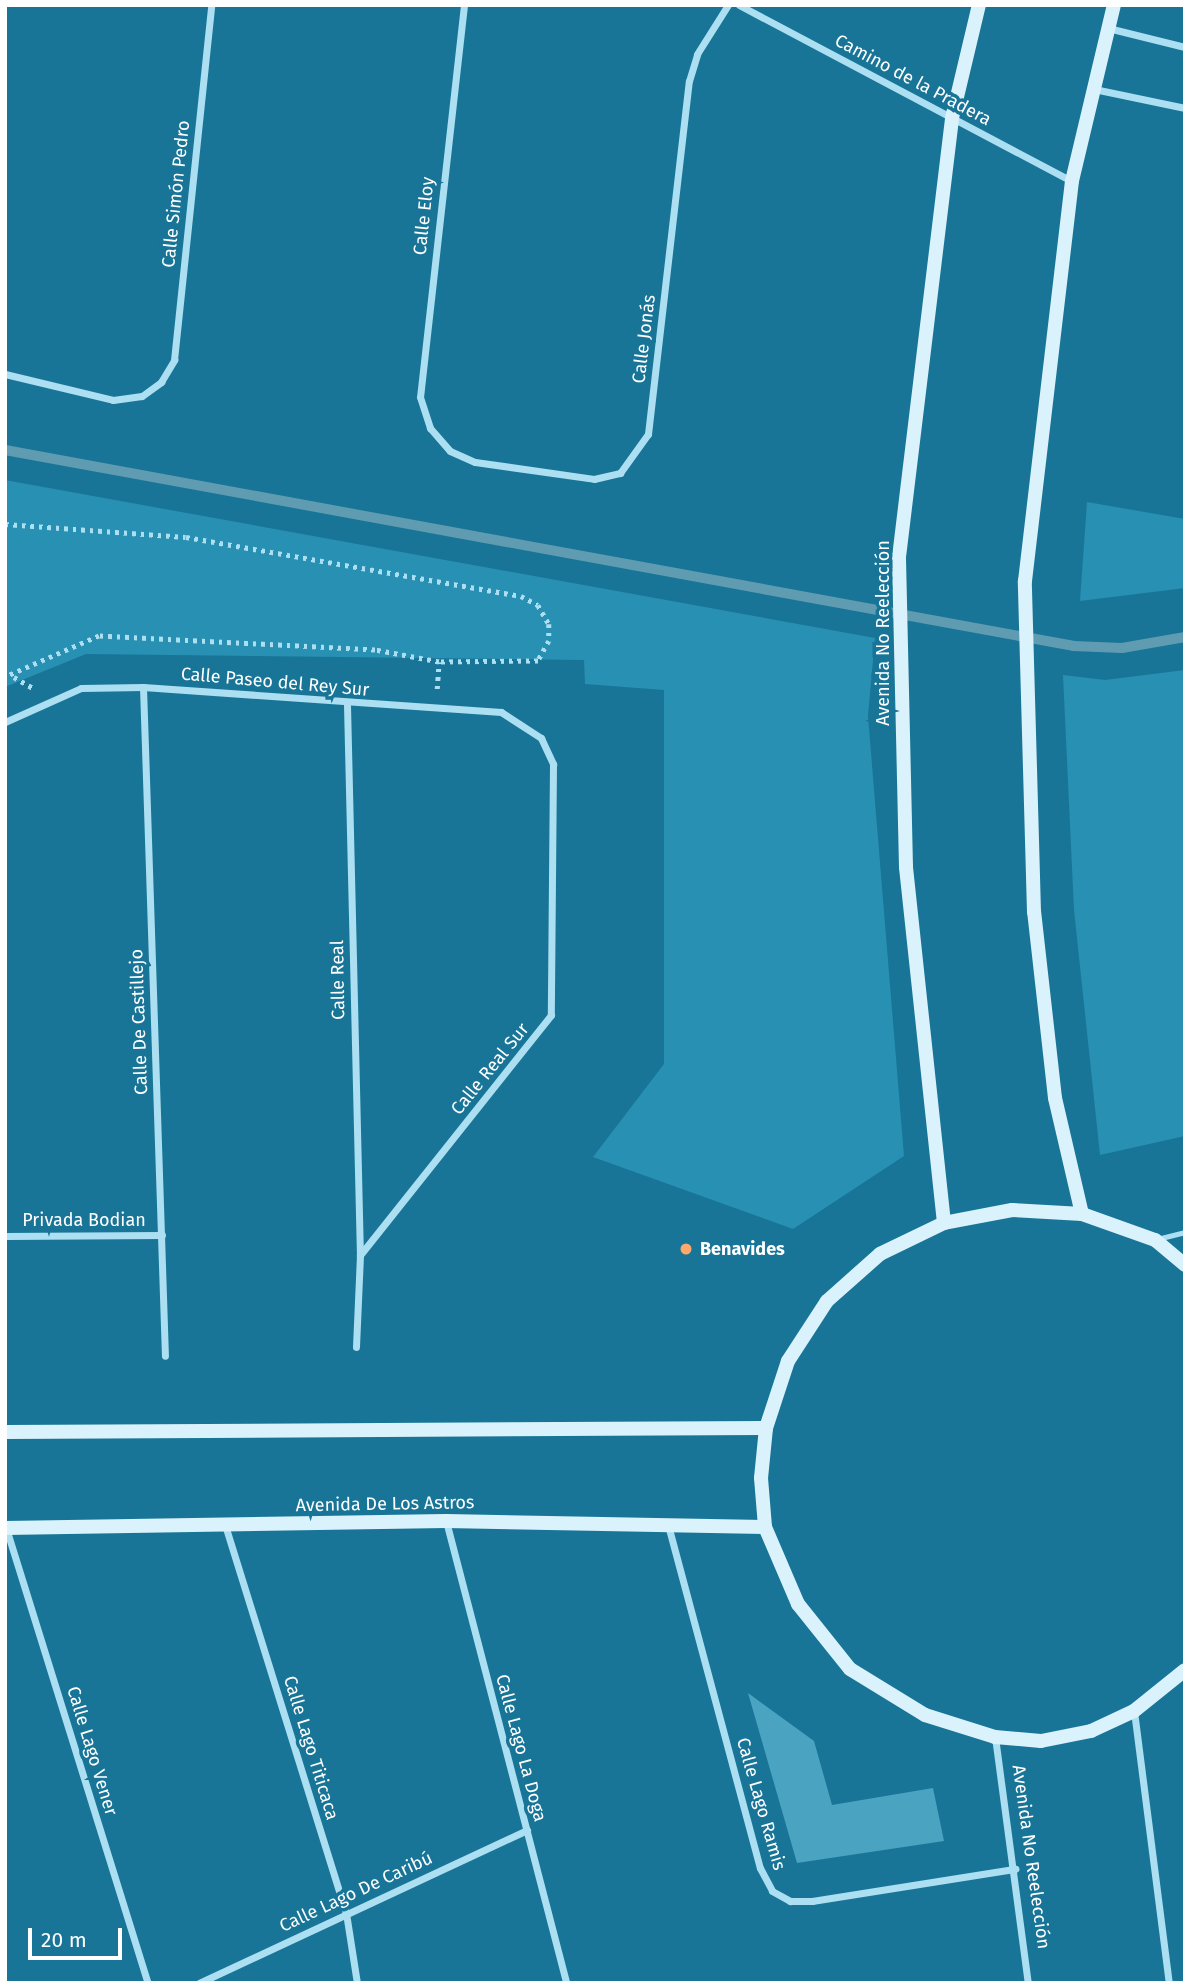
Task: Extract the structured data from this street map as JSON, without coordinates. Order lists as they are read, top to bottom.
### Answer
{
  "streets": {
    "main road": ["Avenida No Reelección", "Avenida De Los Astros"],
    "street": [
      "Camino de la Pradera",
      "Calle Simón Pedro",
      "Calle Eloy",
      "Calle Jonás",
      "Calle Paseo del Rey Sur",
      "Calle Real",
      "Calle De Castillejo",
      "Calle Real Sur",
      "Privada Bodian",
      "Calle Lago Titicaca",
      "Calle Lago La Doga",
      "Calle Lago Vener",
      "Calle Lago Ramis",
      "Calle Lago De Caribú"
    ]
  },
  "crossings": [
    ["Camino de la Pradera", "Avenida No Reelección"],
    ["Calle Eloy", "Calle Jonás"],
    ["Avenida No Reelección", "Calle Lago Ramis"],
    ["Calle Paseo del Rey Sur", "Calle Real"],
    ["Calle Paseo del Rey Sur", "Calle De Castillejo"],
    ["Calle Paseo del Rey Sur", "Calle Real Sur"],
    ["Calle Real", "Calle Real Sur"],
    ["Calle De Castillejo", "Privada Bodian"],
    ["Avenida De Los Astros", "Calle Lago Titicaca"],
    ["Avenida De Los Astros", "Calle Lago La Doga"],
    ["Avenida De Los Astros", "Calle Lago Vener"],
    ["Avenida De Los Astros", "Calle Lago Ramis"],
    ["Calle Lago Titicaca", "Calle Lago De Caribú"],
    ["Calle Lago La Doga", "Calle Lago De Caribú"]
  ],
  "places": ["Benavides"],
  "scale_bar": "20 m"
}
